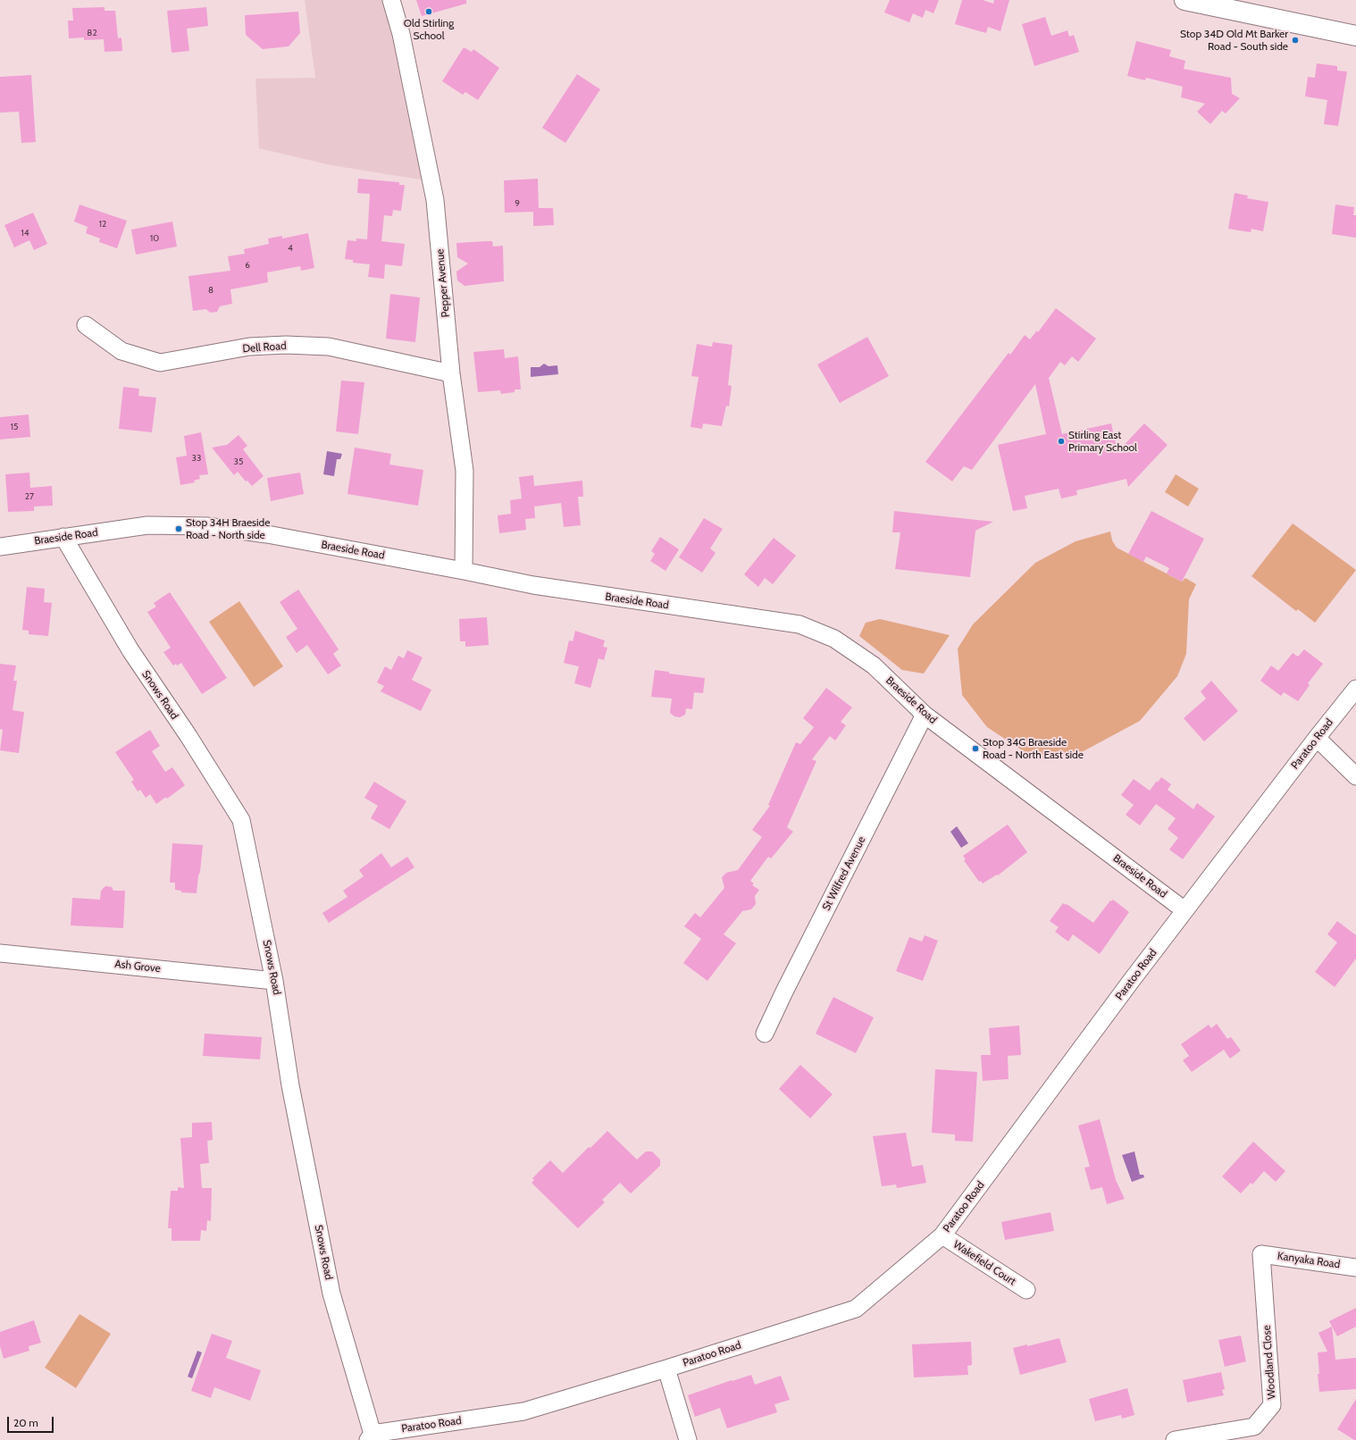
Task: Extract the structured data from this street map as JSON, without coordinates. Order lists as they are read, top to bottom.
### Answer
{
  "streets": {
    "street": [
      "Pepper Avenue",
      "Dell Road",
      "Braeside Road",
      "Snows Road",
      "Paratoo Road",
      "St Wilfred Avenue",
      "Ash Grove",
      "Kanyaka Road",
      "Wakefield Court",
      "Woodland Close"
    ]
  },
  "crossings": [
    ["Pepper Avenue", "Dell Road"],
    ["Pepper Avenue", "Braeside Road"],
    ["Braeside Road", "Snows Road"],
    ["Braeside Road", "Paratoo Road"],
    ["Braeside Road", "St Wilfred Avenue"],
    ["Snows Road", "Paratoo Road"],
    ["Snows Road", "Ash Grove"],
    ["Paratoo Road", "Wakefield Court"],
    ["Kanyaka Road", "Woodland Close"]
  ],
  "places": [
    "Old Stirling School",
    "Stop 34D Old Mt Barker Road - South side",
    "Stirling East Primary School",
    "Stop 34H Braeside Road - North side",
    "Stop 34G Braeside Road - North East side"
  ],
  "house_numbers": [
    "82",
    "9",
    "12",
    "14",
    "10",
    "4",
    "6",
    "8",
    "15",
    "33",
    "35",
    "27"
  ],
  "scale_bar": "20 m"
}
